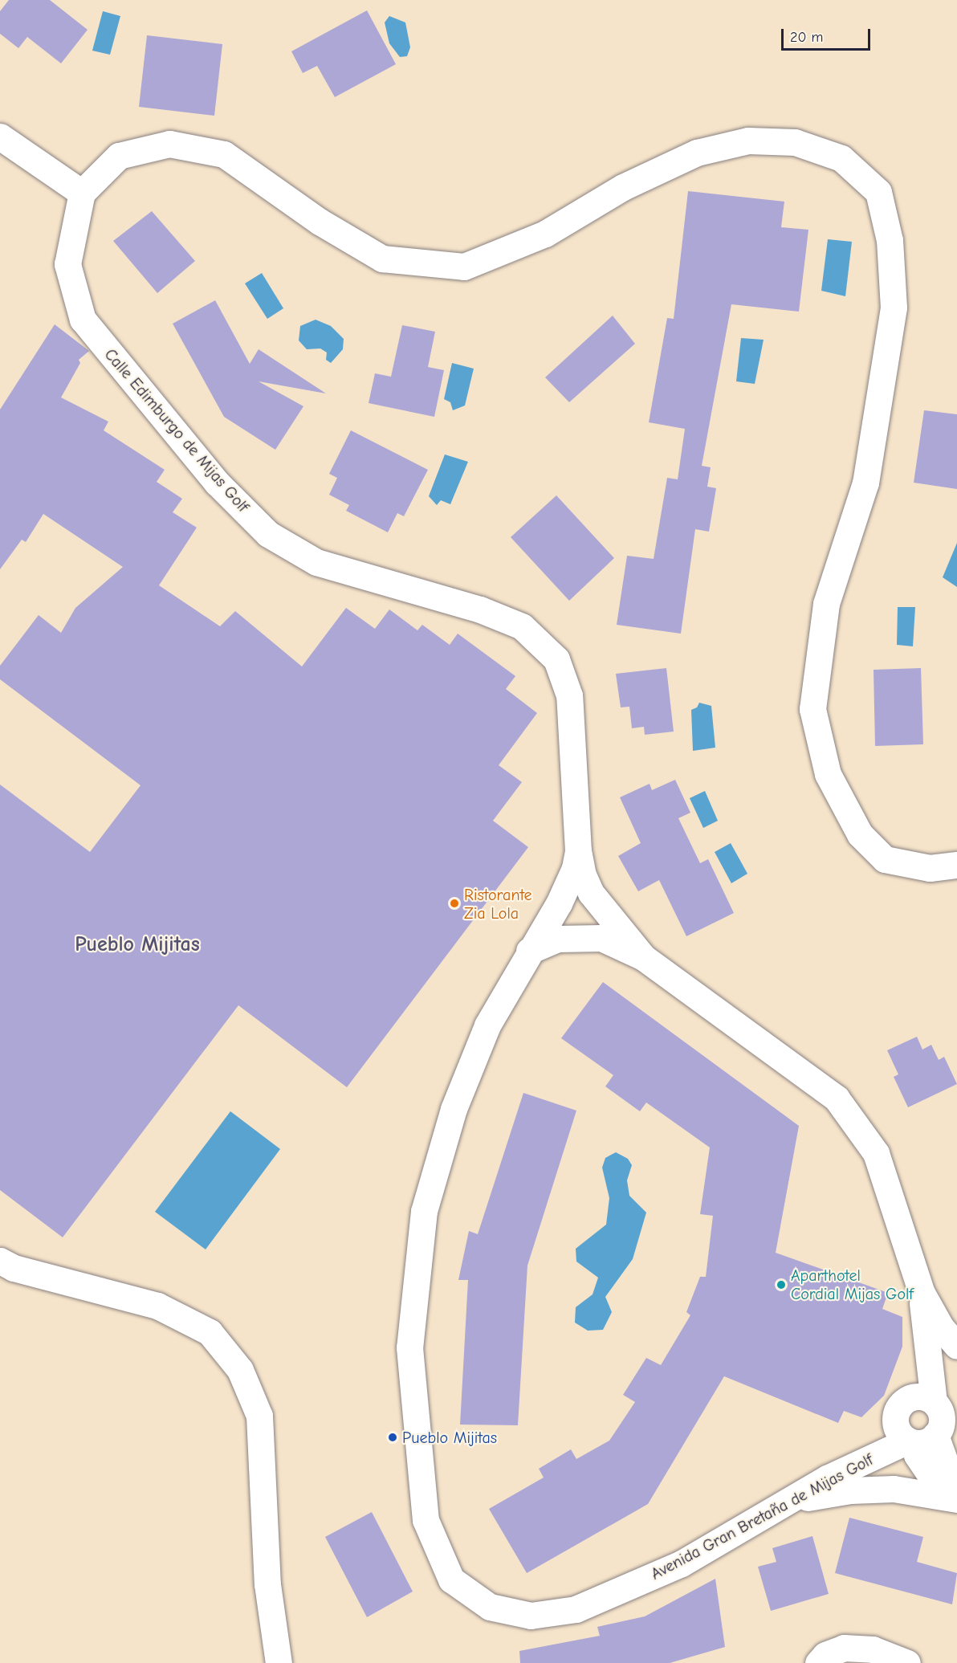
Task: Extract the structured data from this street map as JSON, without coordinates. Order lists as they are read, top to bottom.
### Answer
{
  "streets": {
    "street": ["Calle Edimburgo de Mijas Golf", "Avenida Gran Bretaña de Mijas Golf"]
  },
  "crossings": [
    ["Calle Edimburgo de Mijas Golf", "Avenida Gran Bretaña de Mijas Golf"]
  ],
  "districts": ["Pueblo Mijitas"],
  "places": ["Ristorante Zia Lola", "Aparthotel Cordial Mijas Golf", "Pueblo Mijitas"],
  "scale_bar": "20 m"
}
